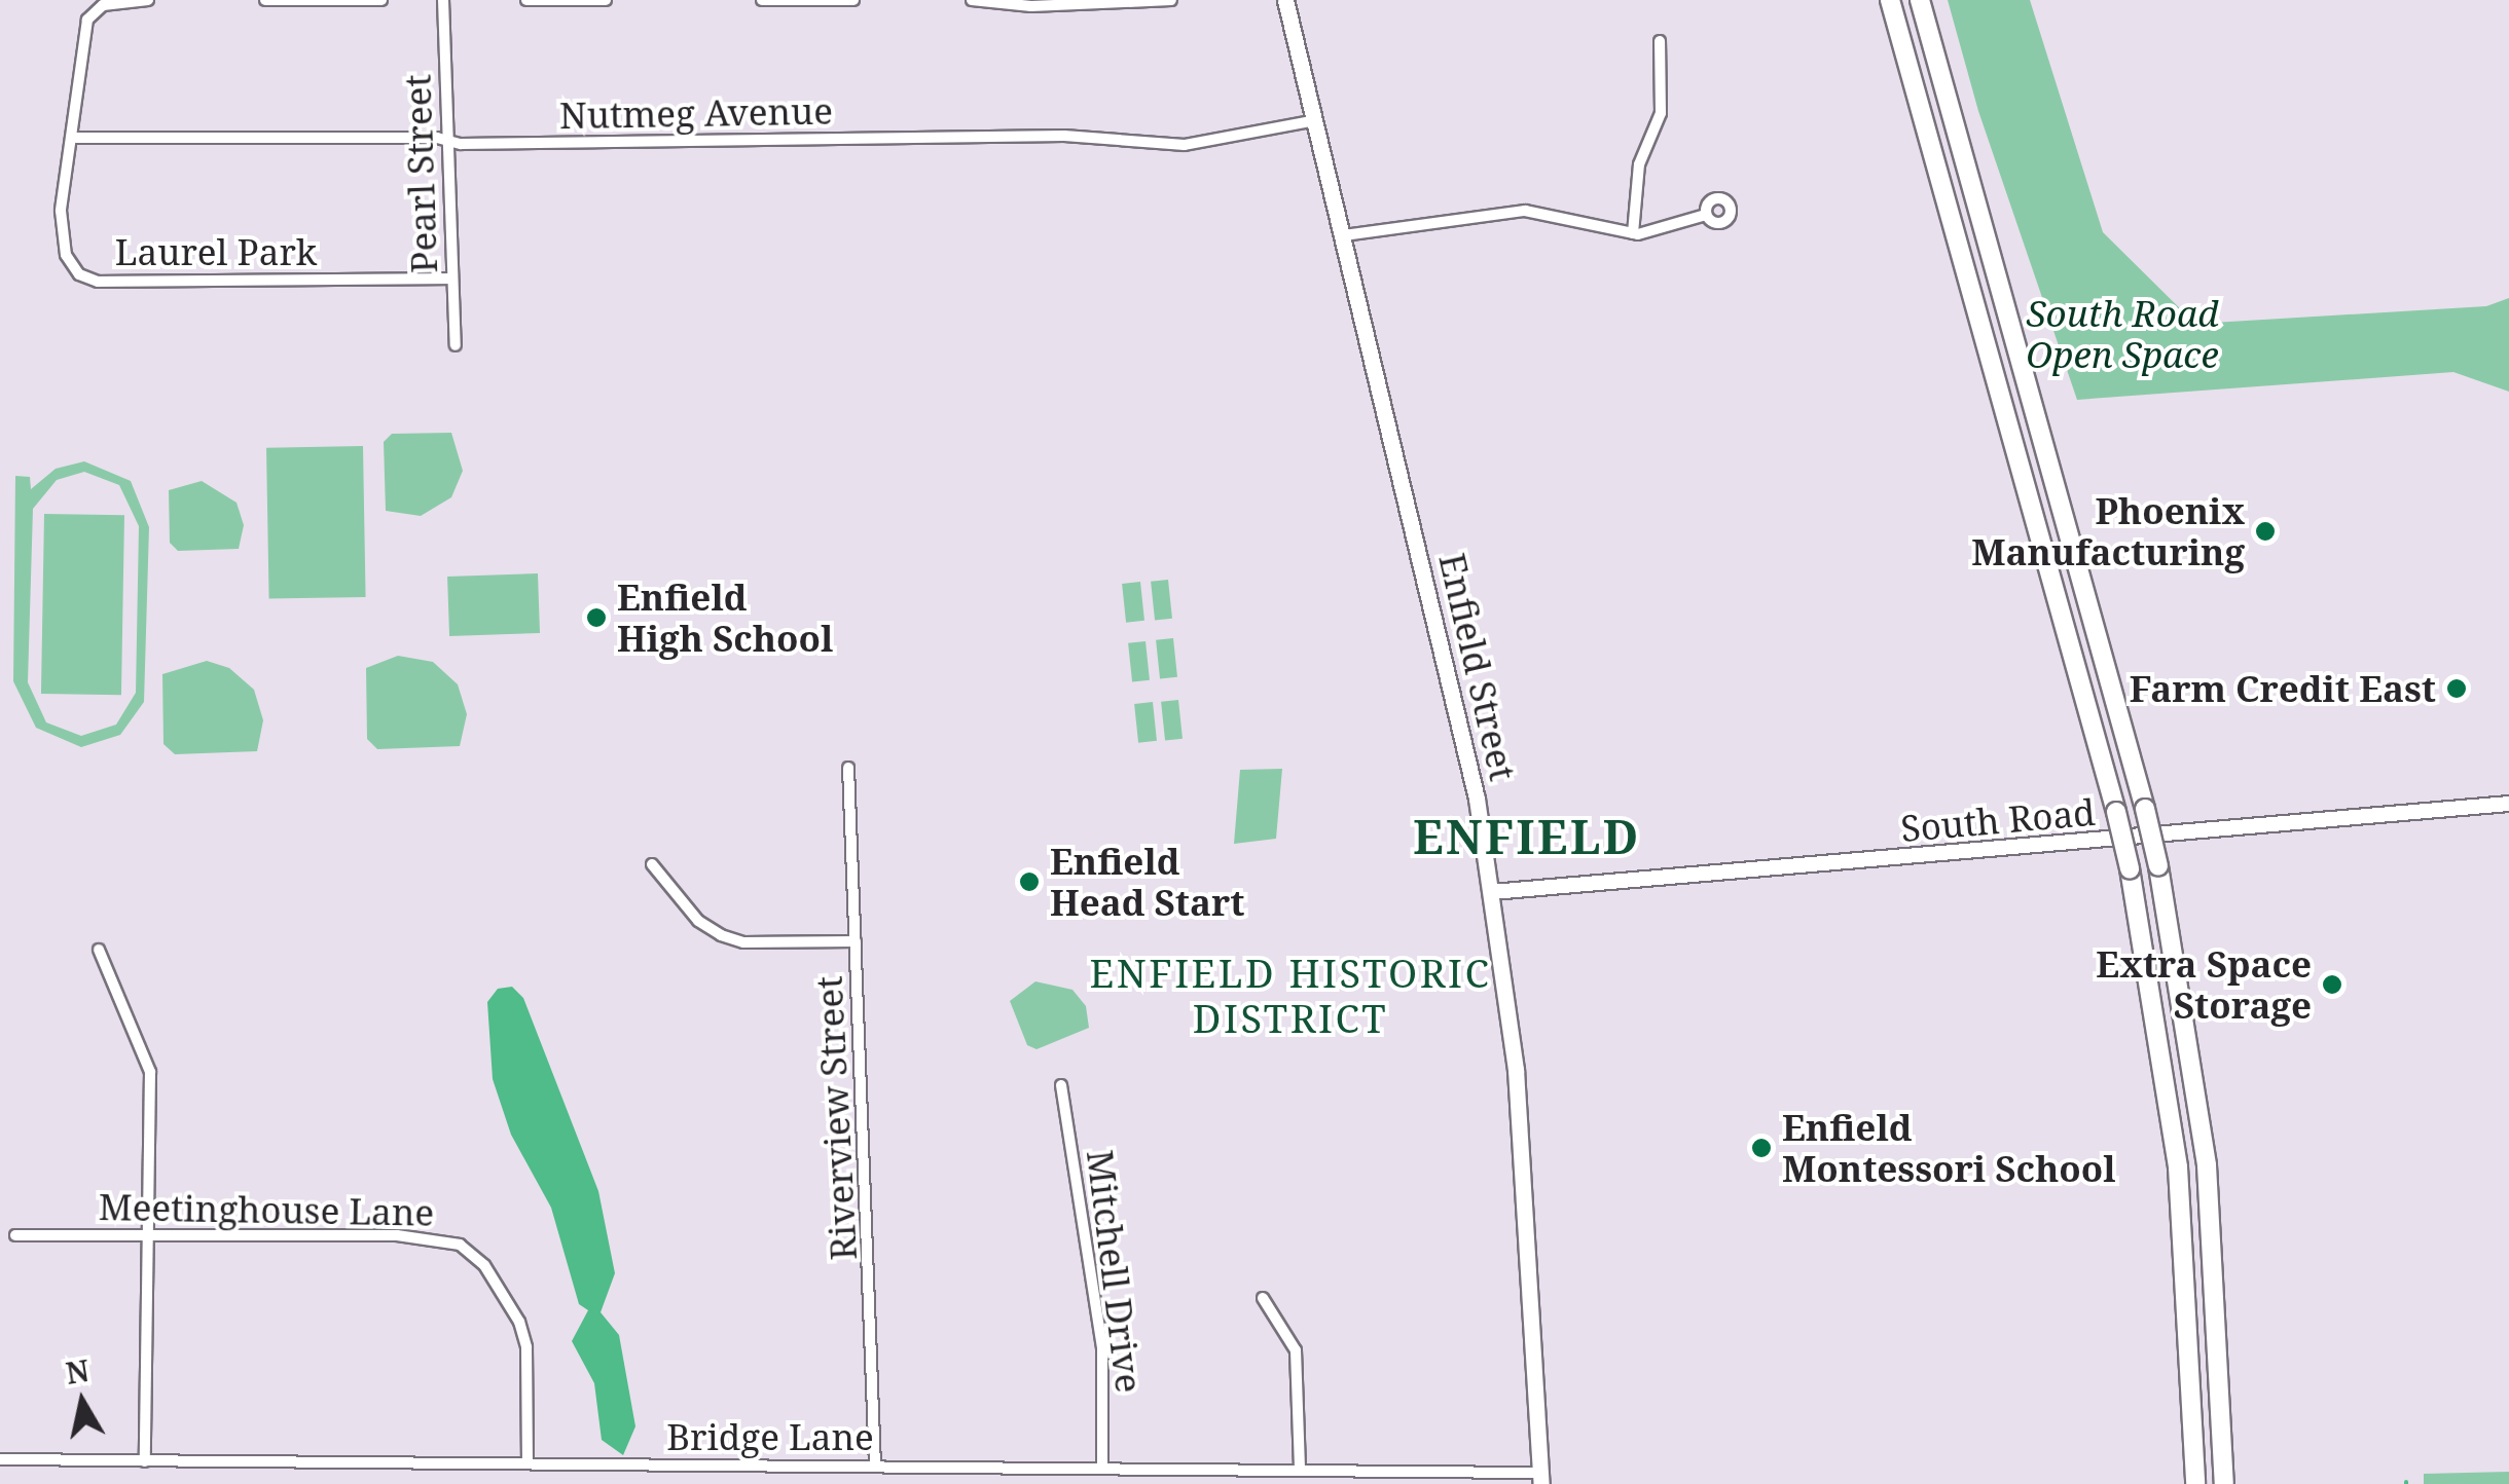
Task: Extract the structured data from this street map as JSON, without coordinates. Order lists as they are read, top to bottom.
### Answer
{
  "streets": {
    "main road": ["Enfield Street", "South Road"],
    "street": [
      "Nutmeg Avenue",
      "Pearl Street",
      "Laurel Park",
      "Riverview Street",
      "Meetinghouse Lane",
      "Mitchell Drive",
      "Bridge Lane"
    ]
  },
  "crossings": [
    ["Nutmeg Avenue", "Pearl Street"],
    ["Nutmeg Avenue", "Laurel Park"],
    ["Nutmeg Avenue", "Enfield Street"],
    ["Pearl Street", "Laurel Park"],
    ["Enfield Street", "South Road"],
    ["Enfield Street", "Bridge Lane"],
    ["Riverview Street", "Bridge Lane"],
    ["Meetinghouse Lane", "Bridge Lane"],
    ["Mitchell Drive", "Bridge Lane"]
  ],
  "districts": ["ENFIELD", "ENFIELD HISTORIC DISTRICT"],
  "parks": ["South Road Open Space"],
  "places": [
    "Phoenix Manufacturing",
    "Enfield High School",
    "Farm Credit East",
    "Enfield Head Start",
    "Extra Space Storage",
    "Enfield Montessori School"
  ],
  "north": "top"
}
